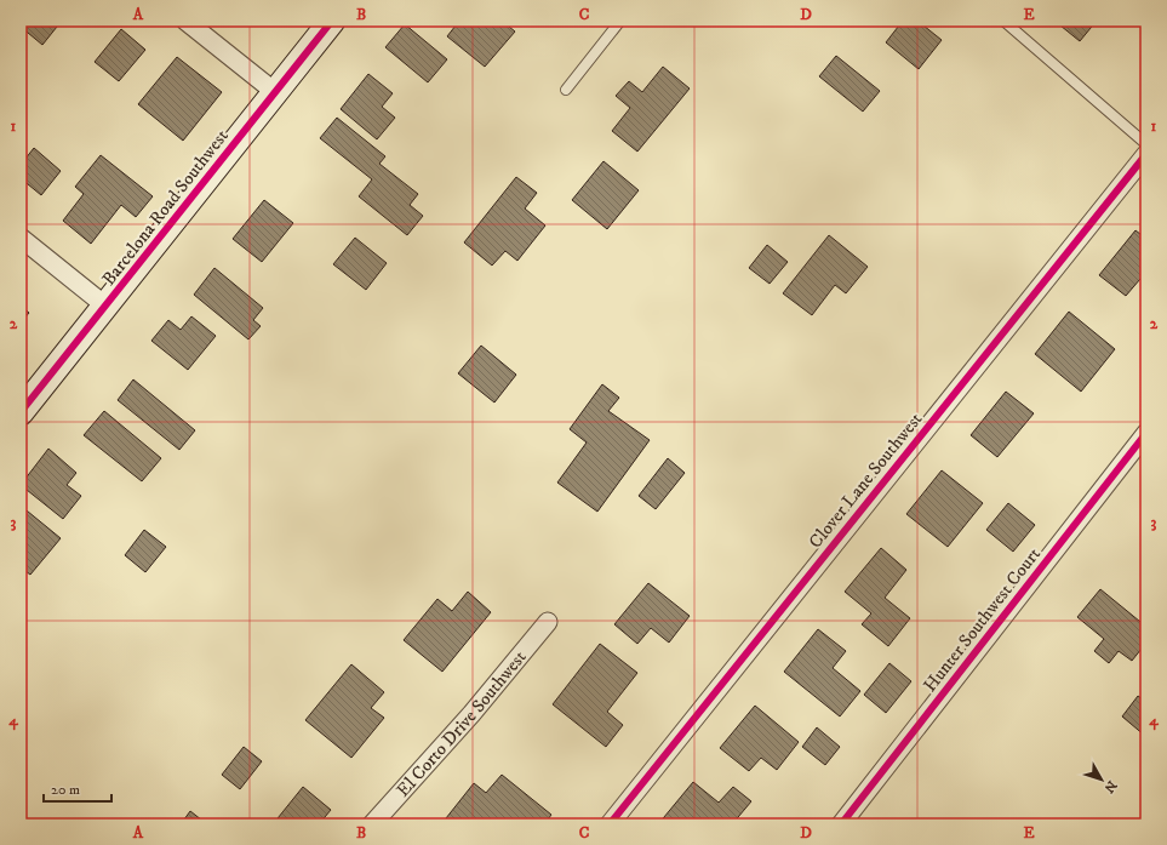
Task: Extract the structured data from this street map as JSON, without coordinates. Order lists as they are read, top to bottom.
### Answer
{
  "streets": {
    "street": [
      "Barcelona Road Southwest",
      "Clover Lane Southwest",
      "Hunter Southwest Court",
      "El Corto Drive Southwest"
    ]
  },
  "scale_bar": "20 m",
  "north": "bottom right",
  "grid": {
    "columns": [
      "A",
      "B",
      "C",
      "D",
      "E"
    ],
    "rows": [
      "1",
      "2",
      "3",
      "4"
    ]
  }
}
